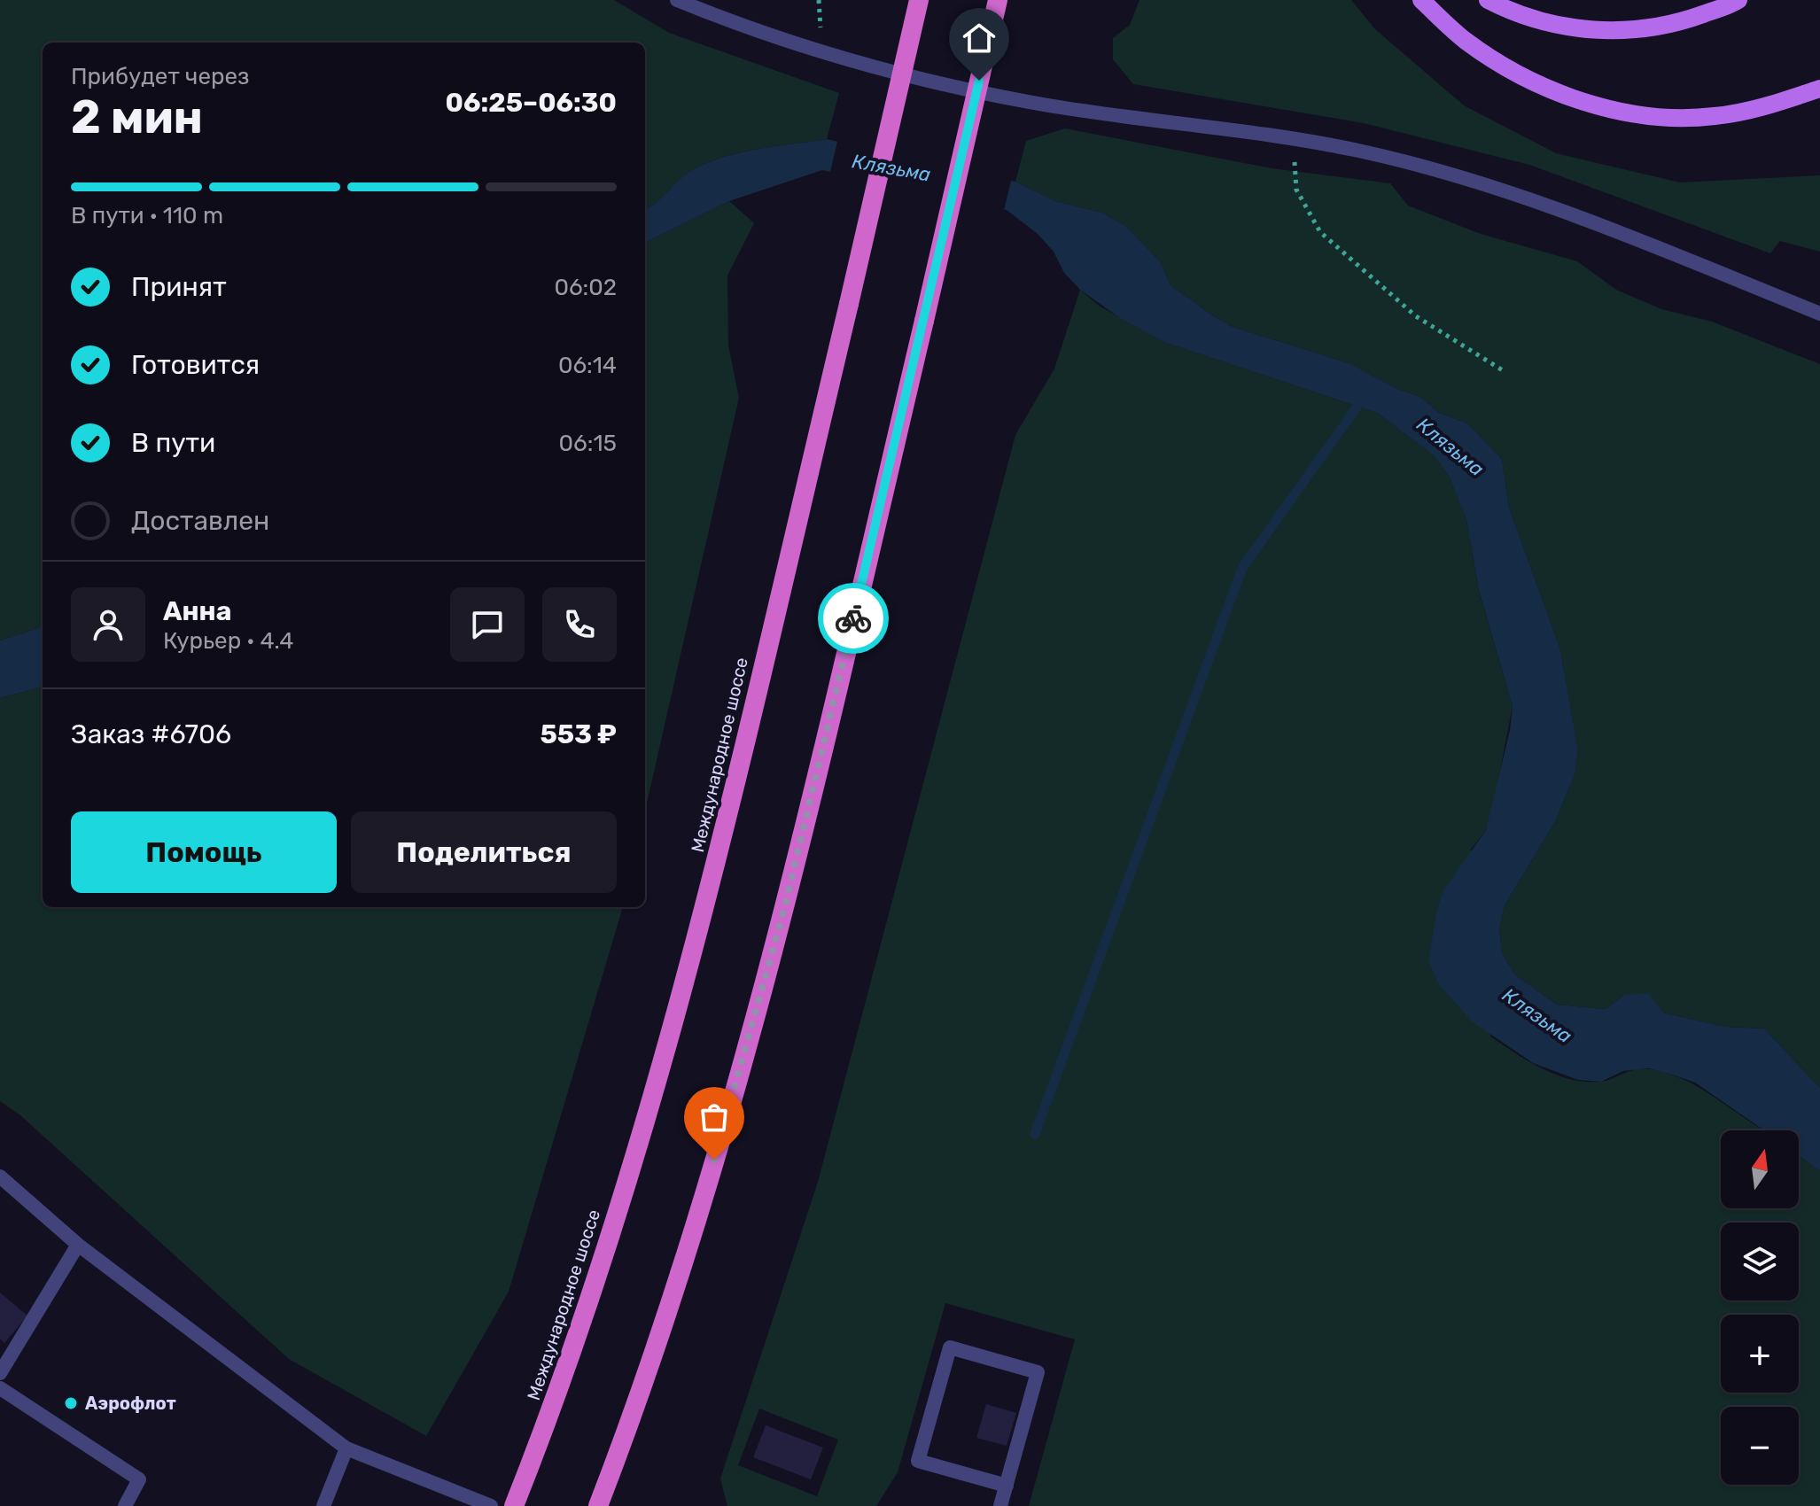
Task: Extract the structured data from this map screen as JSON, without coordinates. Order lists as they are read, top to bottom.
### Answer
{
  "streets": {
    "highway": ["Международное шоссе"]
  },
  "water": ["Клязьма"],
  "places": ["Аэрофлот"],
  "north": "top",
  "page": {
    "heading": ["2 мин", "Прибудет через", "06:25–06:30"],
    "panel": [
      "Анна",
      "Курьер · 4.4",
      "Заказ #6706",
      "553 ₽"
    ],
    "bar": "В пути · 110 m",
    "list": [
      ["Принят", "06:02"],
      ["Готовится", "06:14"],
      ["В пути", "06:15"],
      "Доставлен"
    ],
    "buttons": ["Помощь", "Поделиться"],
    "map_buttons": ["+", "−"]
  }
}
